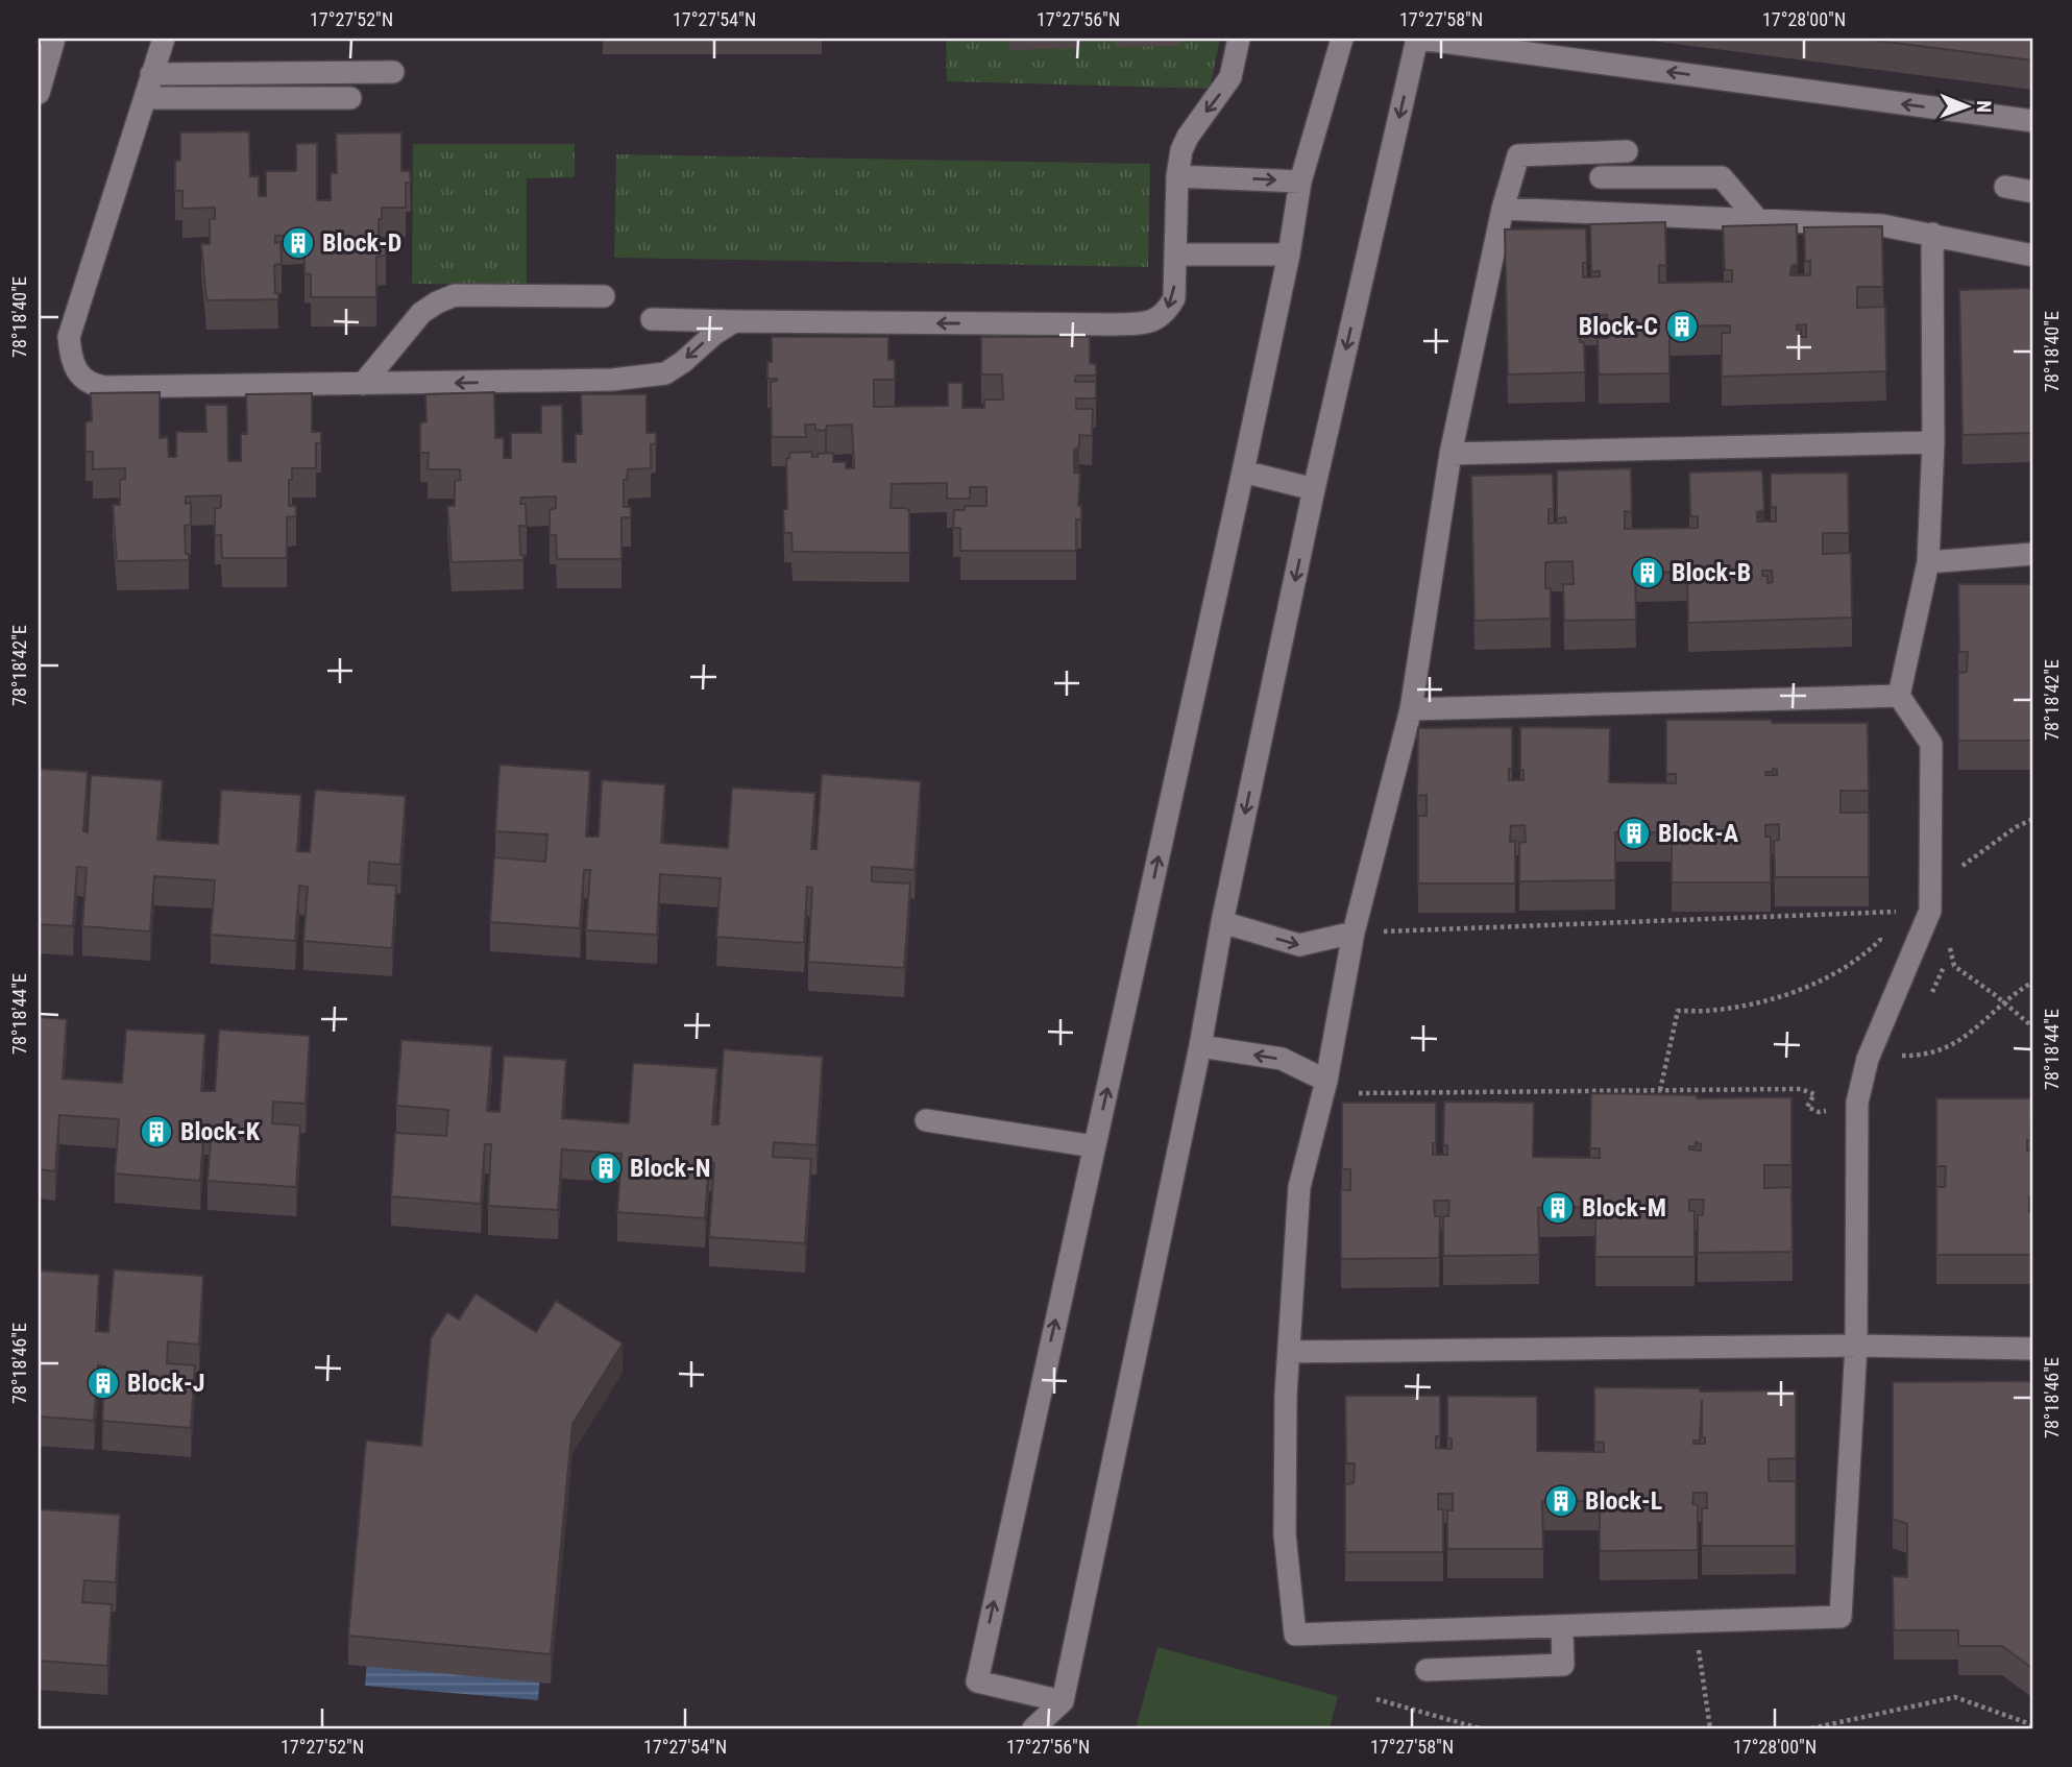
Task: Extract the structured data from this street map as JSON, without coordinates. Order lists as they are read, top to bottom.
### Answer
{
  "places": {
    "building": [
      "Block-D",
      "Block-C",
      "Block-B",
      "Block-A",
      "Block-K",
      "Block-N",
      "Block-M",
      "Block-J",
      "Block-L"
    ]
  },
  "north": "right",
  "coordinates": [
    "17°27'52\"N",
    "17°27'54\"N",
    "17°27'56\"N",
    "17°27'58\"N",
    "17°28'00\"N",
    "78°18'40\"E",
    "78°18'42\"E",
    "78°18'44\"E",
    "78°18'46\"E"
  ]
}
